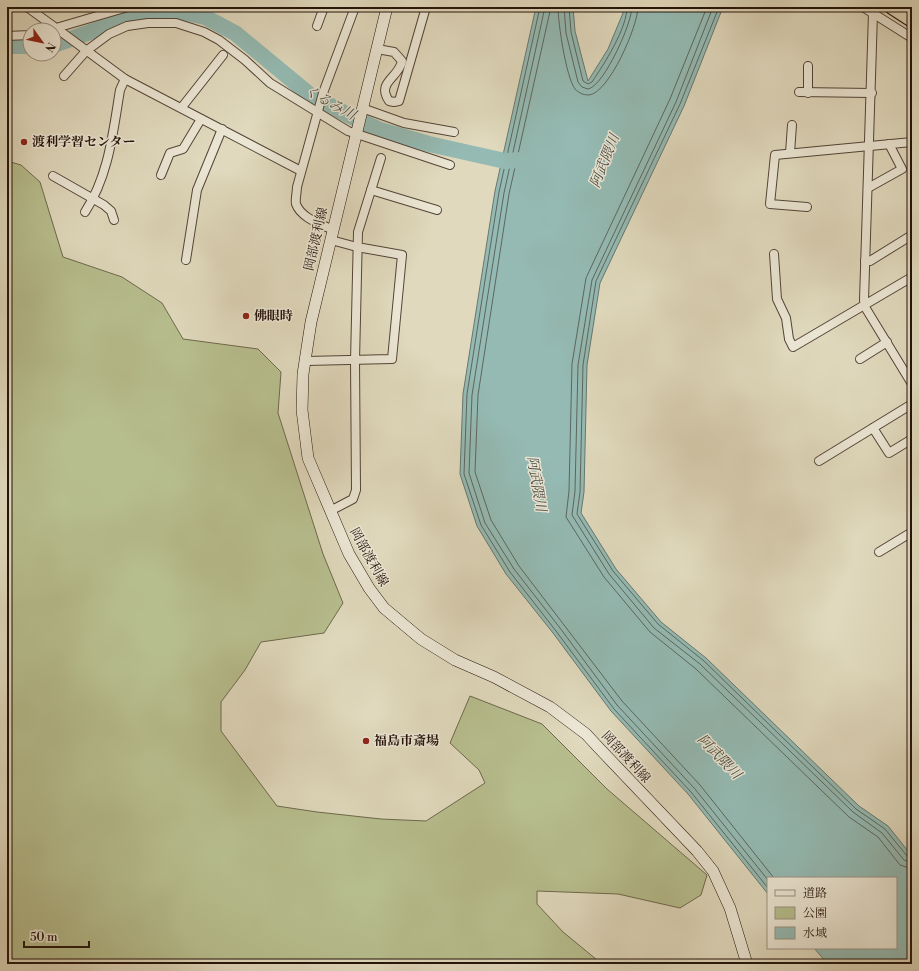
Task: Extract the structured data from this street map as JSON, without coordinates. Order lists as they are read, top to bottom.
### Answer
{
  "streets": {
    "main road": ["岡部渡利線"]
  },
  "water": ["くるみ川", "阿武隈川"],
  "places": ["渡利学習センター", "佛眼時", "福島市斎場"],
  "legend": ["道路", "公園", "水域"],
  "scale_bar": "50 m",
  "north": "bottom right"
}
